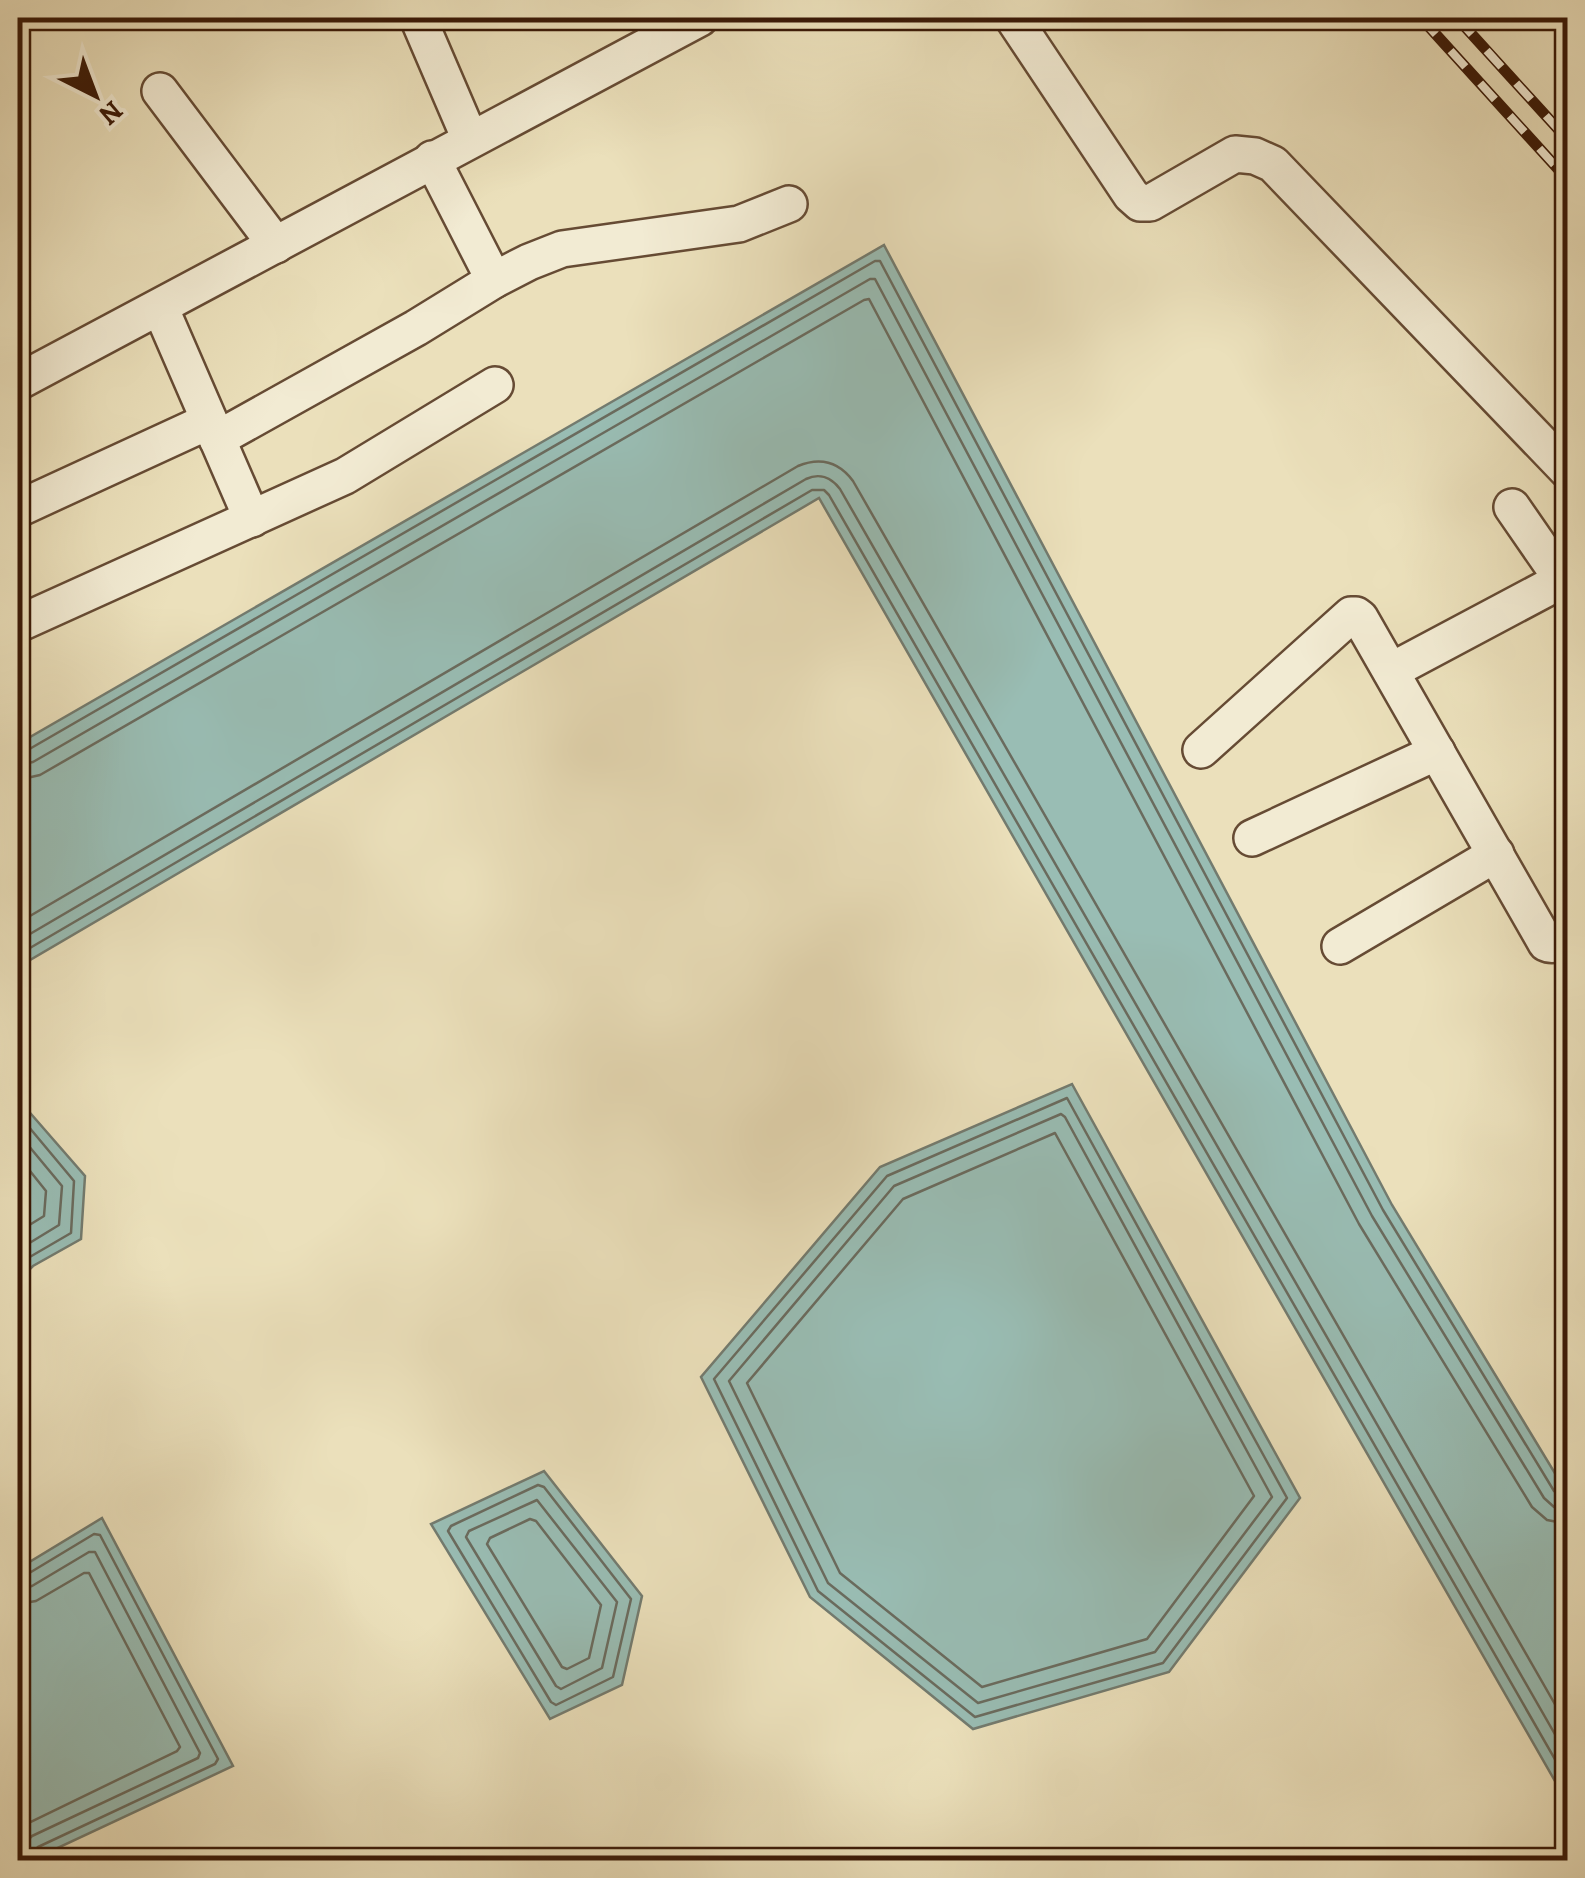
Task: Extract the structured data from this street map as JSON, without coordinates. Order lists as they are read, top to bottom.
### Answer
{
  "north": "bottom right"
}
